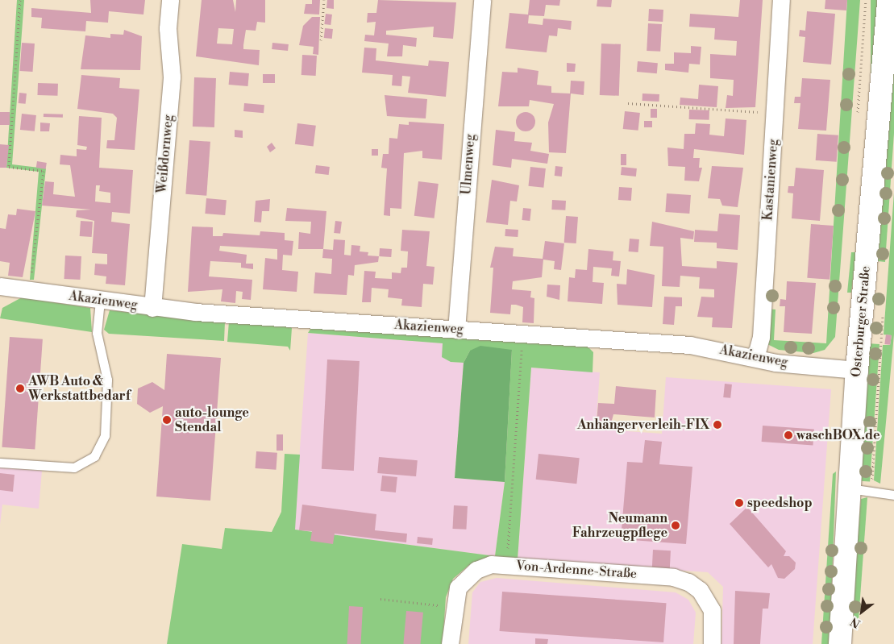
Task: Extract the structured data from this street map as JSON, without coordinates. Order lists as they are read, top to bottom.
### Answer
{
  "streets": {
    "street": [
      "Weißdornweg",
      "Ulmenweg",
      "Kastanienweg",
      "Akazienweg",
      "Osterburger Straße",
      "Von-Ardenne-Straße"
    ]
  },
  "crossings": [
    ["Weißdornweg", "Akazienweg"],
    ["Ulmenweg", "Akazienweg"],
    ["Kastanienweg", "Akazienweg"],
    ["Akazienweg", "Osterburger Straße"]
  ],
  "places": [
    "AWB Auto & Werkstattbedarf",
    "auto-lounge Stendal",
    "Anhängerverleih-FIX",
    "waschBOX.de",
    "speedshop",
    "Neumann Fahrzeugpflege"
  ],
  "north": "bottom left"
}
